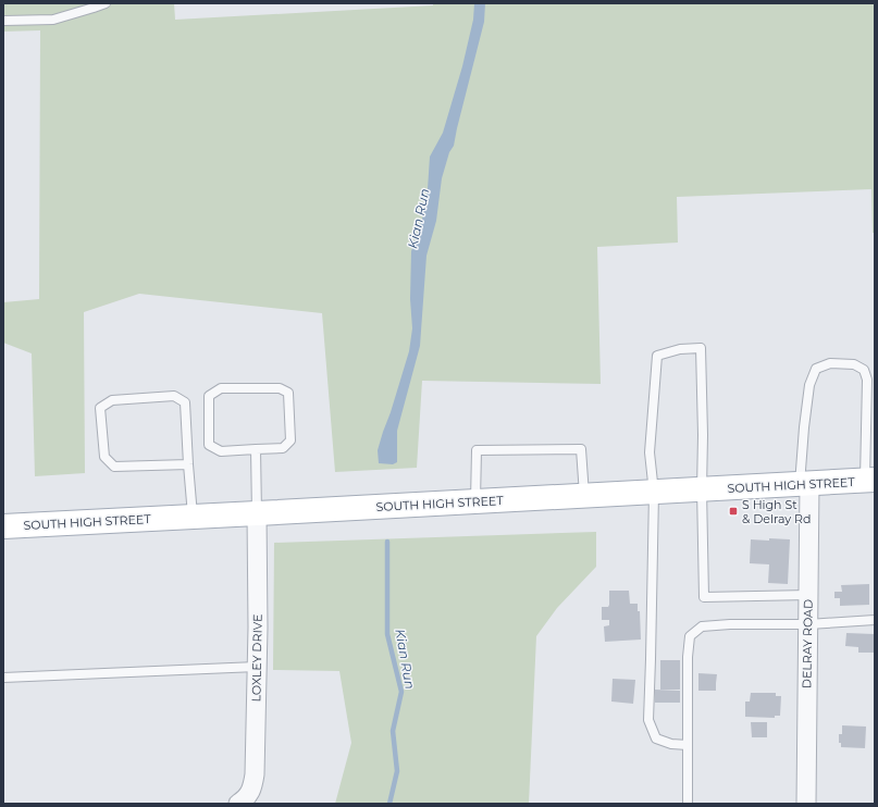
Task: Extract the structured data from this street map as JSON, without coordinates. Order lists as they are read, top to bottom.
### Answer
{
  "streets": {
    "main road": ["SOUTH HIGH STREET"],
    "street": ["DELRAY ROAD", "LOXLEY DRIVE"]
  },
  "crossings": [
    ["SOUTH HIGH STREET", "DELRAY ROAD"],
    ["SOUTH HIGH STREET", "LOXLEY DRIVE"]
  ],
  "water": ["Kian Run"],
  "places": {
    "transit": ["S High St & Delray Rd"]
  }
}
